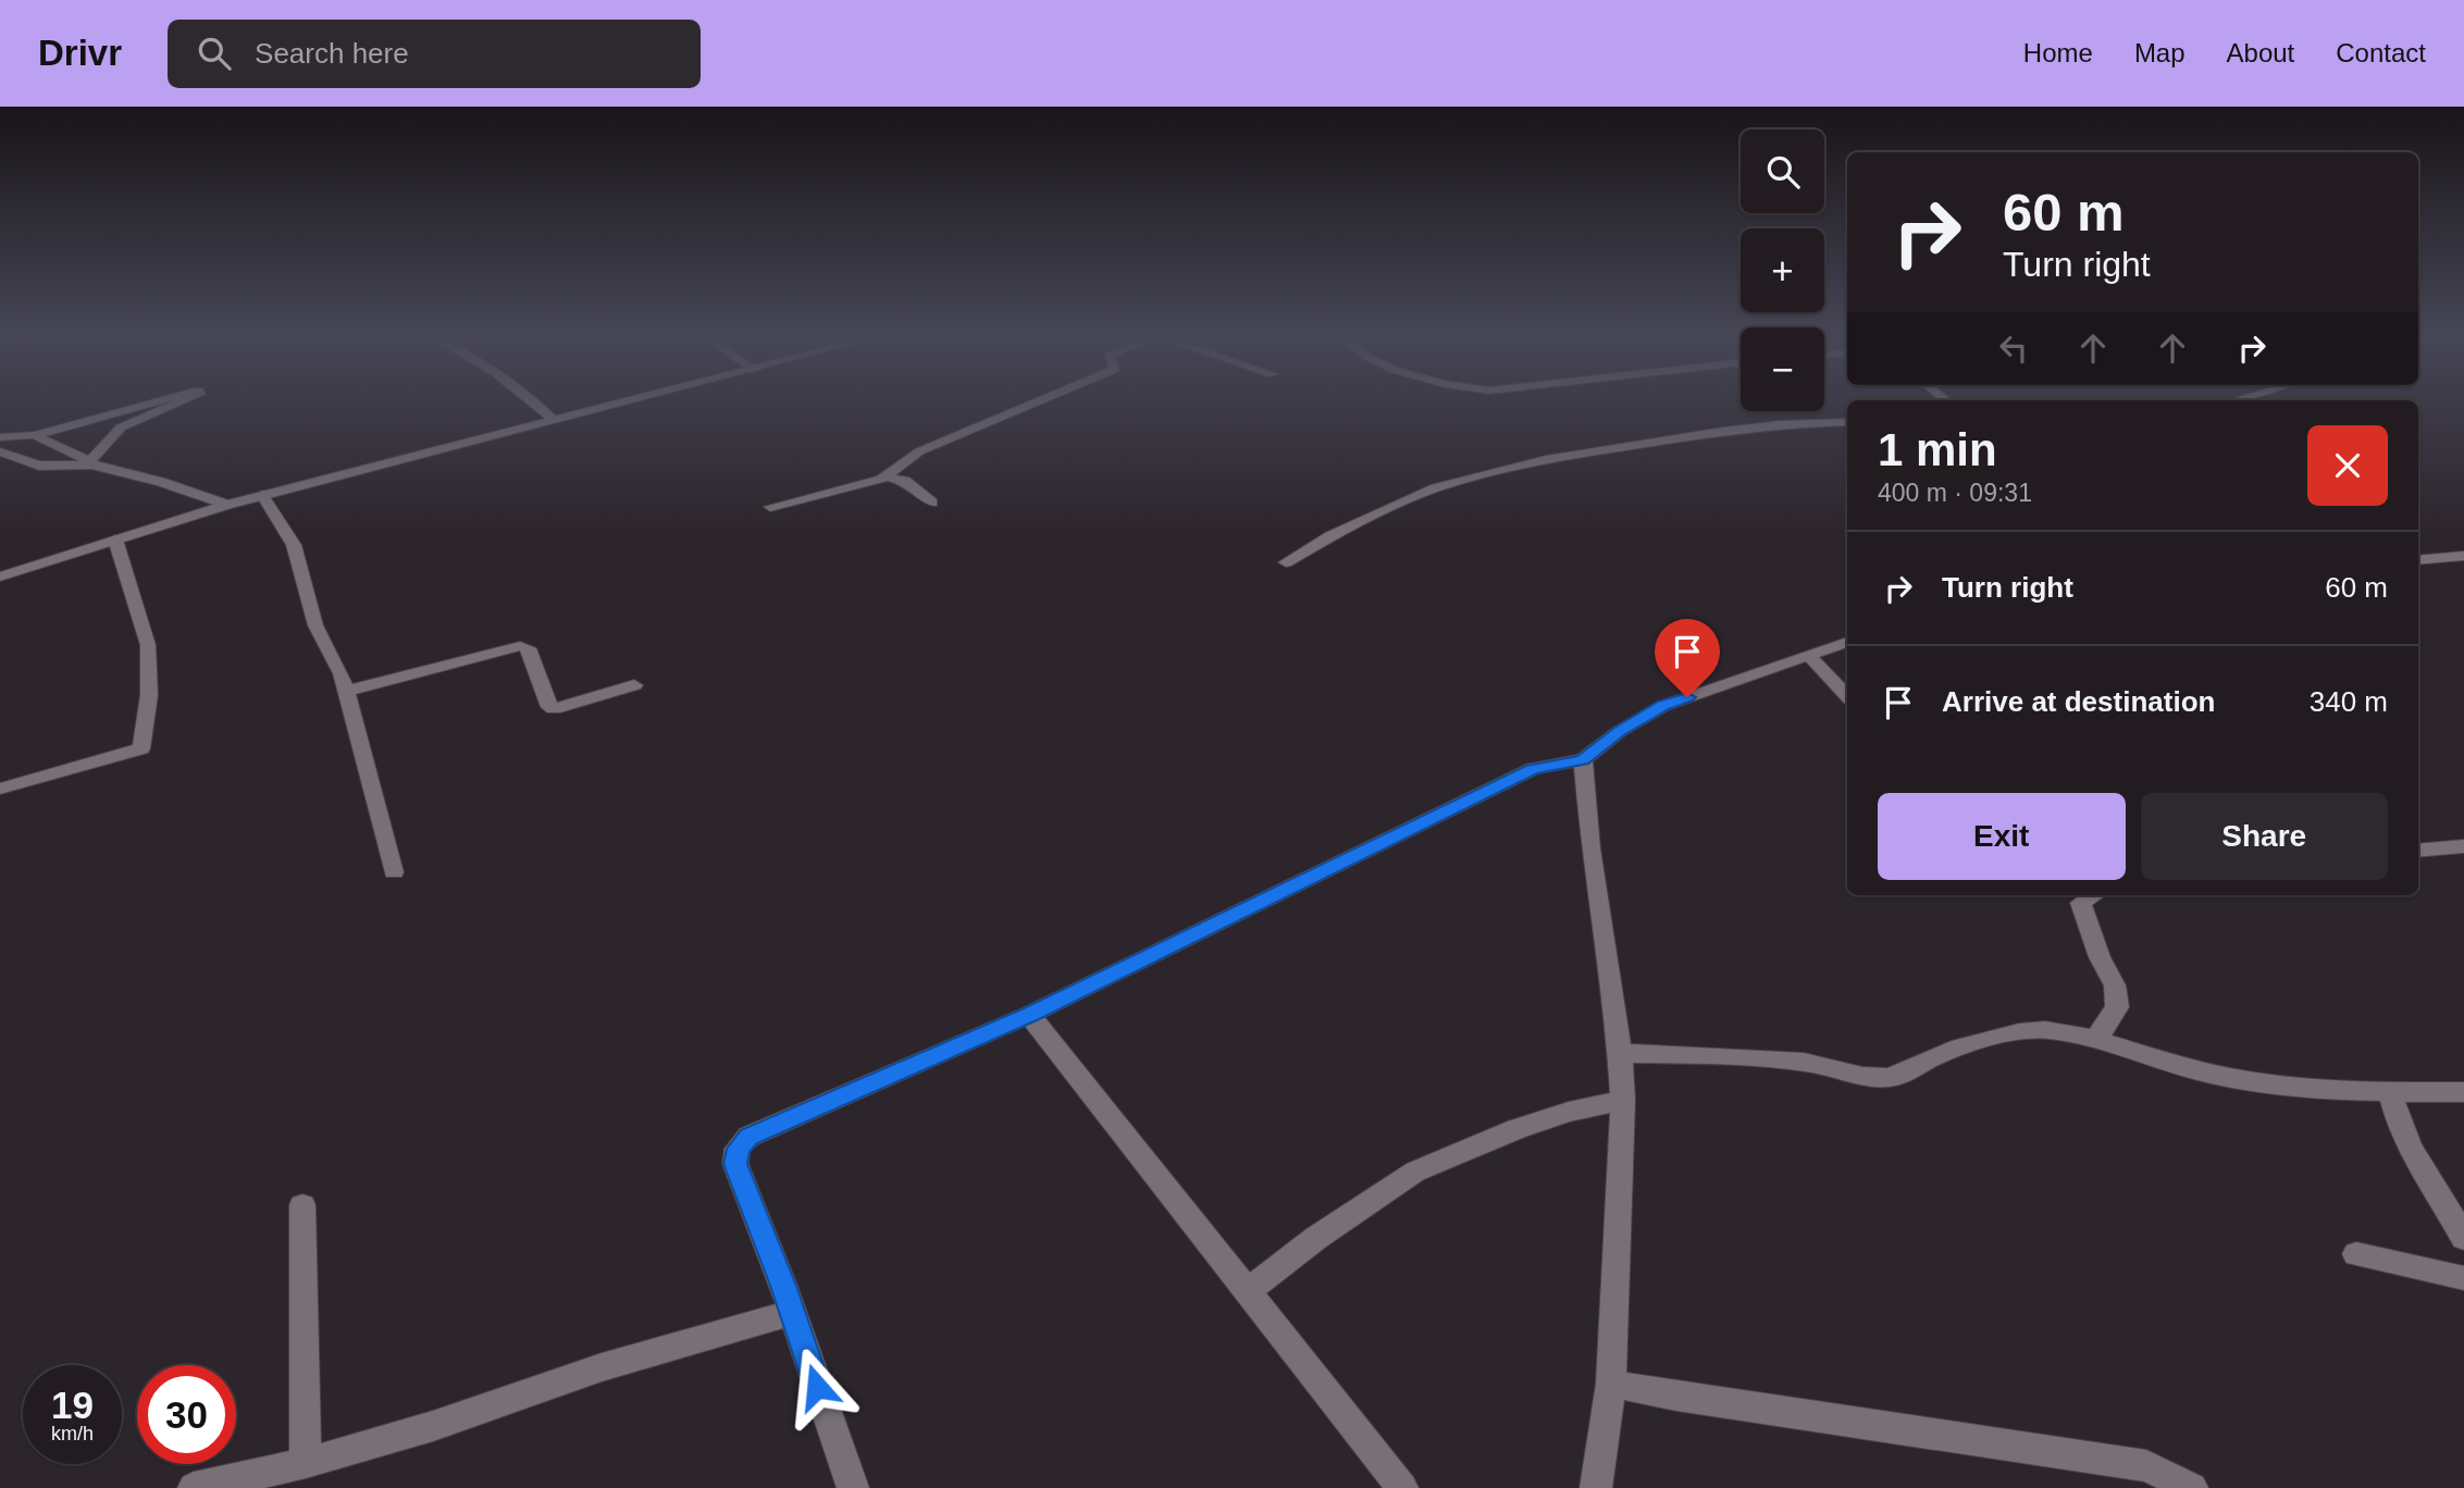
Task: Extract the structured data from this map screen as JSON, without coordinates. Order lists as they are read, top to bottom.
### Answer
{
  "page": {
    "header": "Drivr",
    "search": "Search here",
    "nav": [
      "Home",
      "Map",
      "About",
      "Contact"
    ],
    "map_buttons": ["+", "−"],
    "turn": ["60 m", "Turn right"],
    "heading": ["1 min", "400 m · 09:31"],
    "list": [
      {
        "name": "Turn right",
        "value": "60 m"
      },
      {
        "name": "Arrive at destination",
        "value": "340 m"
      }
    ],
    "buttons": ["Exit", "Share"],
    "speed": "19 km/h",
    "limit": "30"
  }
}
